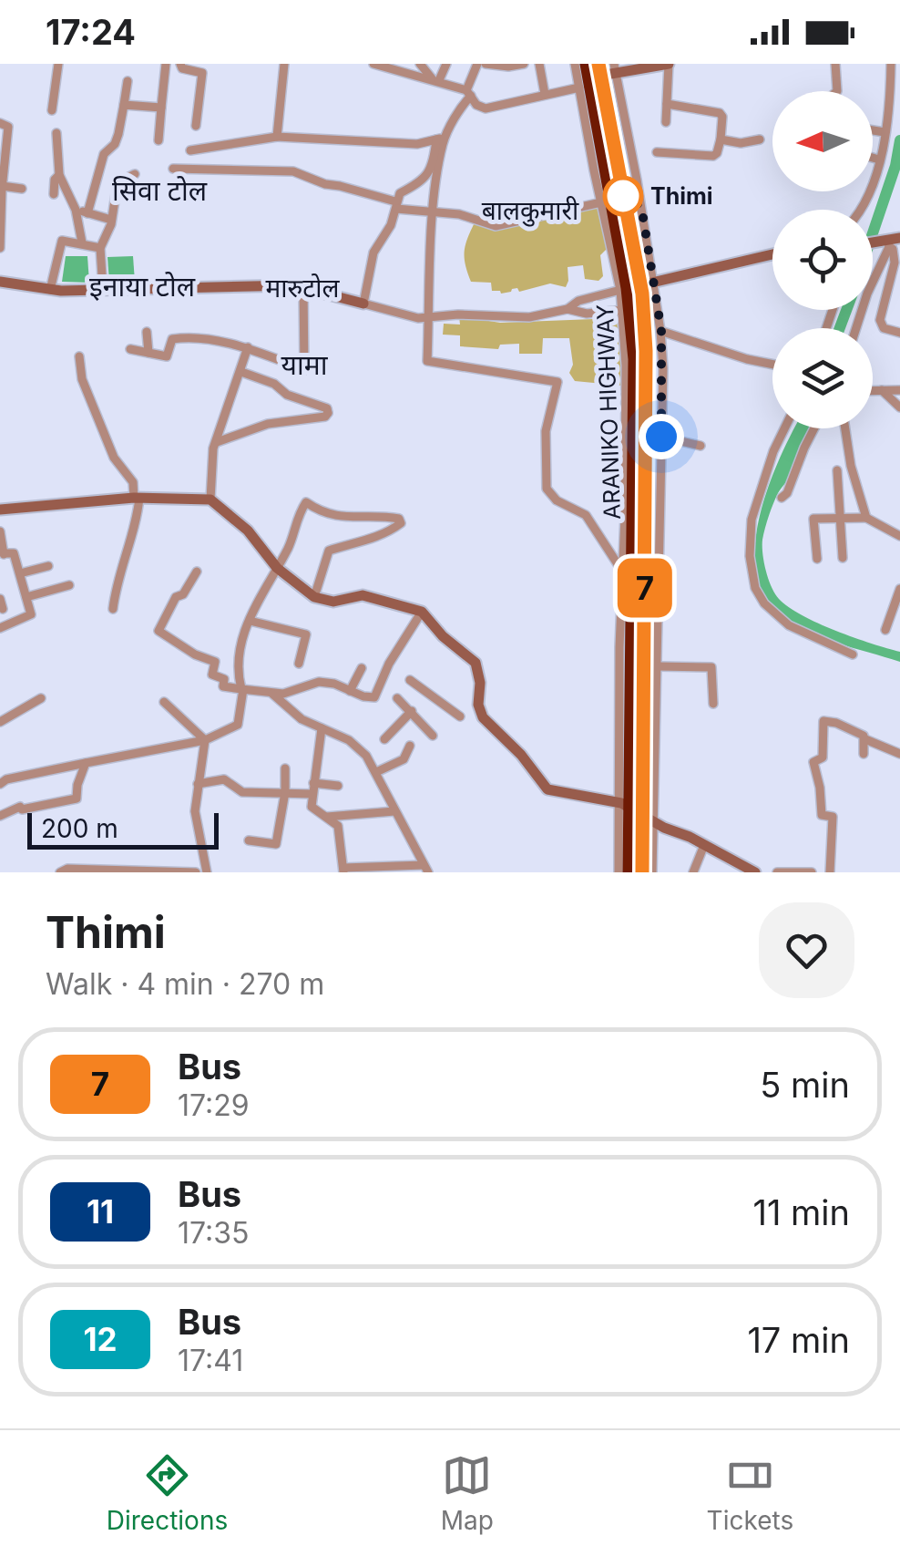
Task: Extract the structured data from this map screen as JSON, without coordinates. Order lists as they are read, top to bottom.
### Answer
{
  "streets": {
    "highway": ["ARANIKO HIGHWAY"]
  },
  "districts": [
    "सिवा टोल",
    "बालकुमारी",
    "इनाया टोल",
    "मारुटोल",
    "यामा"
  ],
  "places": ["Thimi"],
  "lines": ["bus line 7"],
  "scale_bar": "200 m",
  "north": "left",
  "page": {
    "status": "17:24",
    "on_map": "7",
    "scale": "200 m",
    "heading": ["Thimi", "Walk · 4 min · 270 m"],
    "list": [
      {
        "mark": "7",
        "name": "Bus",
        "note": "17:29",
        "value": "5 min"
      },
      {
        "mark": "11",
        "name": "Bus",
        "note": "17:35",
        "value": "11 min"
      },
      {
        "mark": "12",
        "name": "Bus",
        "note": "17:41",
        "value": "17 min"
      }
    ],
    "tabs": ["Directions", "Map", "Tickets"]
  }
}
